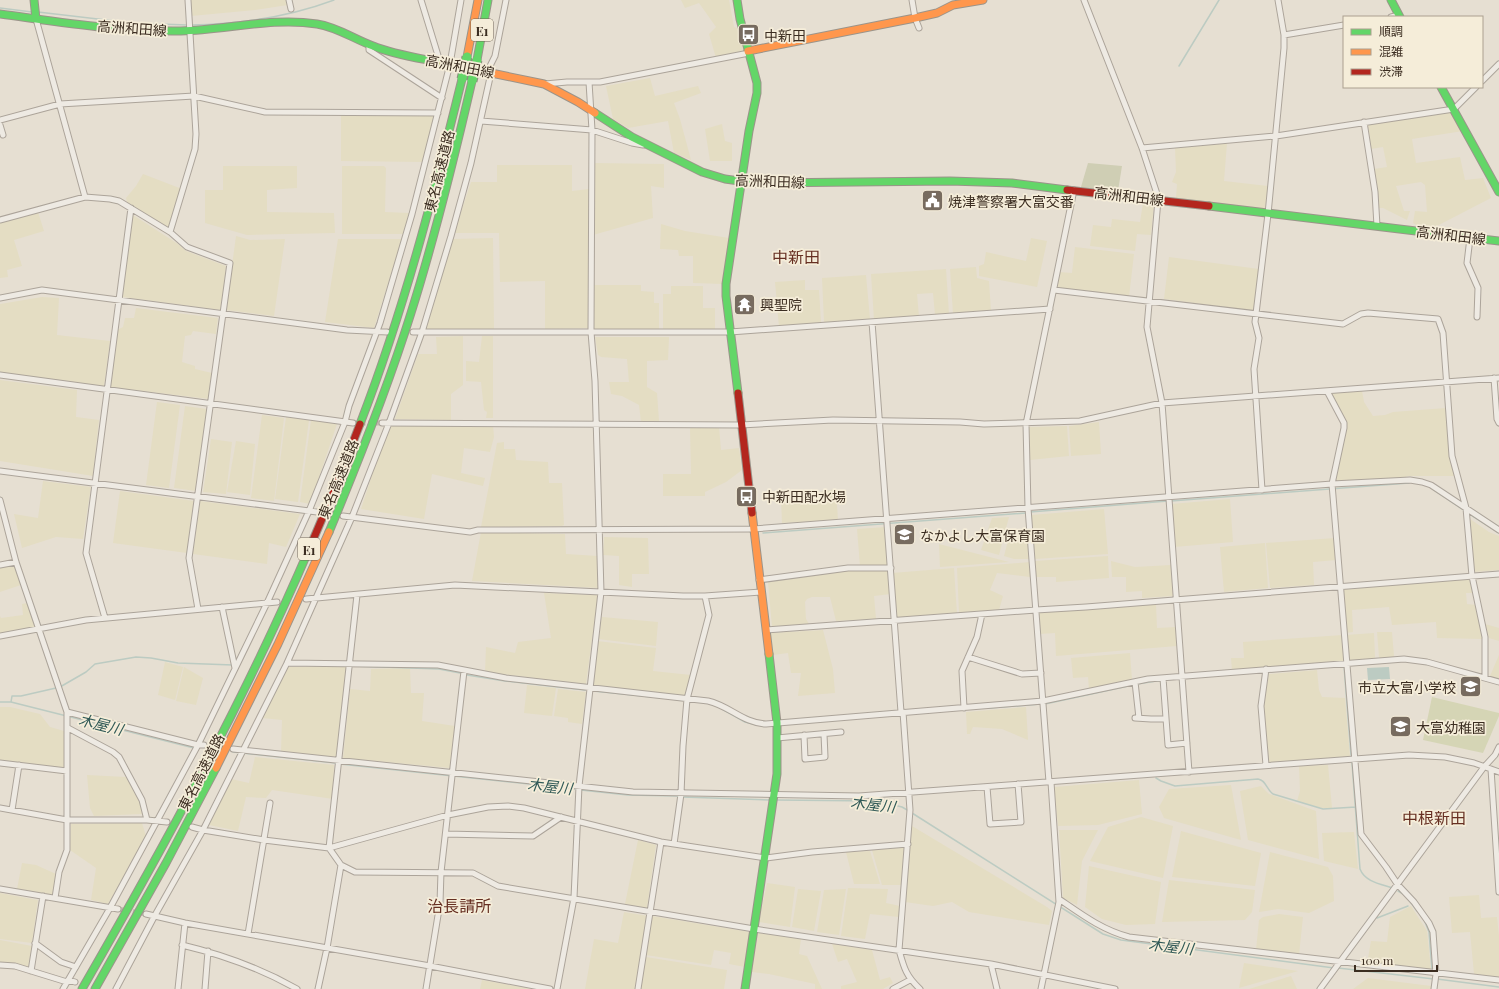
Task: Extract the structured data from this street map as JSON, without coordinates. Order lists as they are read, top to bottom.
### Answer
{
  "streets": {
    "main road": ["高洲和田線", "E1", "東名高速道路"]
  },
  "districts": ["中新田", "中根新田", "治長請所"],
  "water": ["木屋川"],
  "places": {
    "bus stop": ["中新田", "中新田配水場"],
    "public building": ["焼津警察署大富交番"],
    "temple": ["興聖院"],
    "school or university": ["なかよし大富保育園", "市立大富小学校", "大富幼稚園"]
  },
  "legend": ["順調", "混雑", "渋滞"],
  "scale_bar": "100 m"
}
